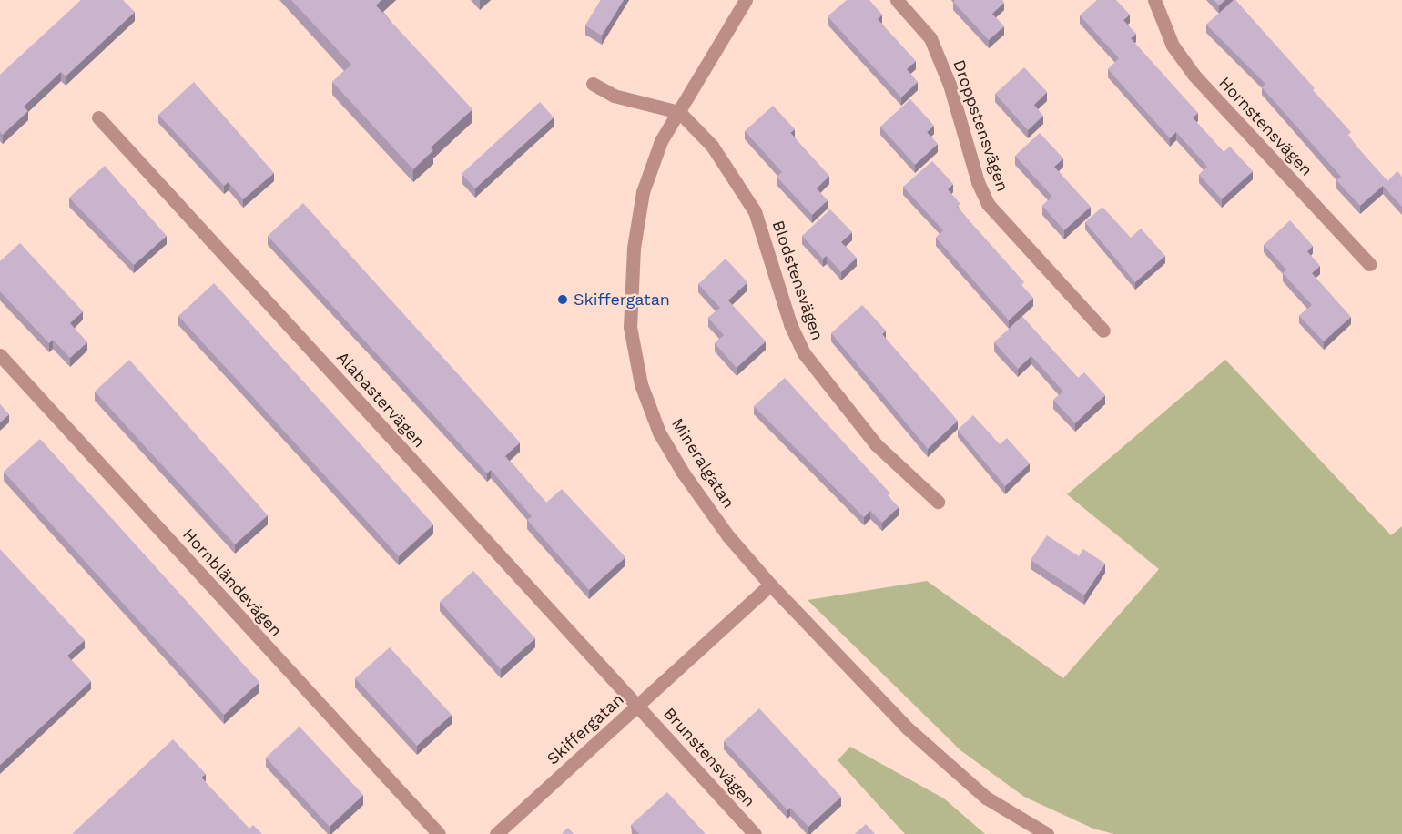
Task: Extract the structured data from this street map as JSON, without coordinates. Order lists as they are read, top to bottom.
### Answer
{
  "streets": {
    "street": [
      "Droppstensvägen",
      "Hornstensvägen",
      "Blodstensvägen",
      "Alabastervägen",
      "Mineralgatan",
      "Hornbländevägen",
      "Skiffergatan",
      "Brunstensvägen"
    ]
  },
  "crossings": [
    ["Blodstensvägen", "Mineralgatan"],
    ["Alabastervägen", "Skiffergatan"],
    ["Alabastervägen", "Brunstensvägen"],
    ["Mineralgatan", "Skiffergatan"],
    ["Skiffergatan", "Brunstensvägen"]
  ],
  "places": ["Skiffergatan"]
}
